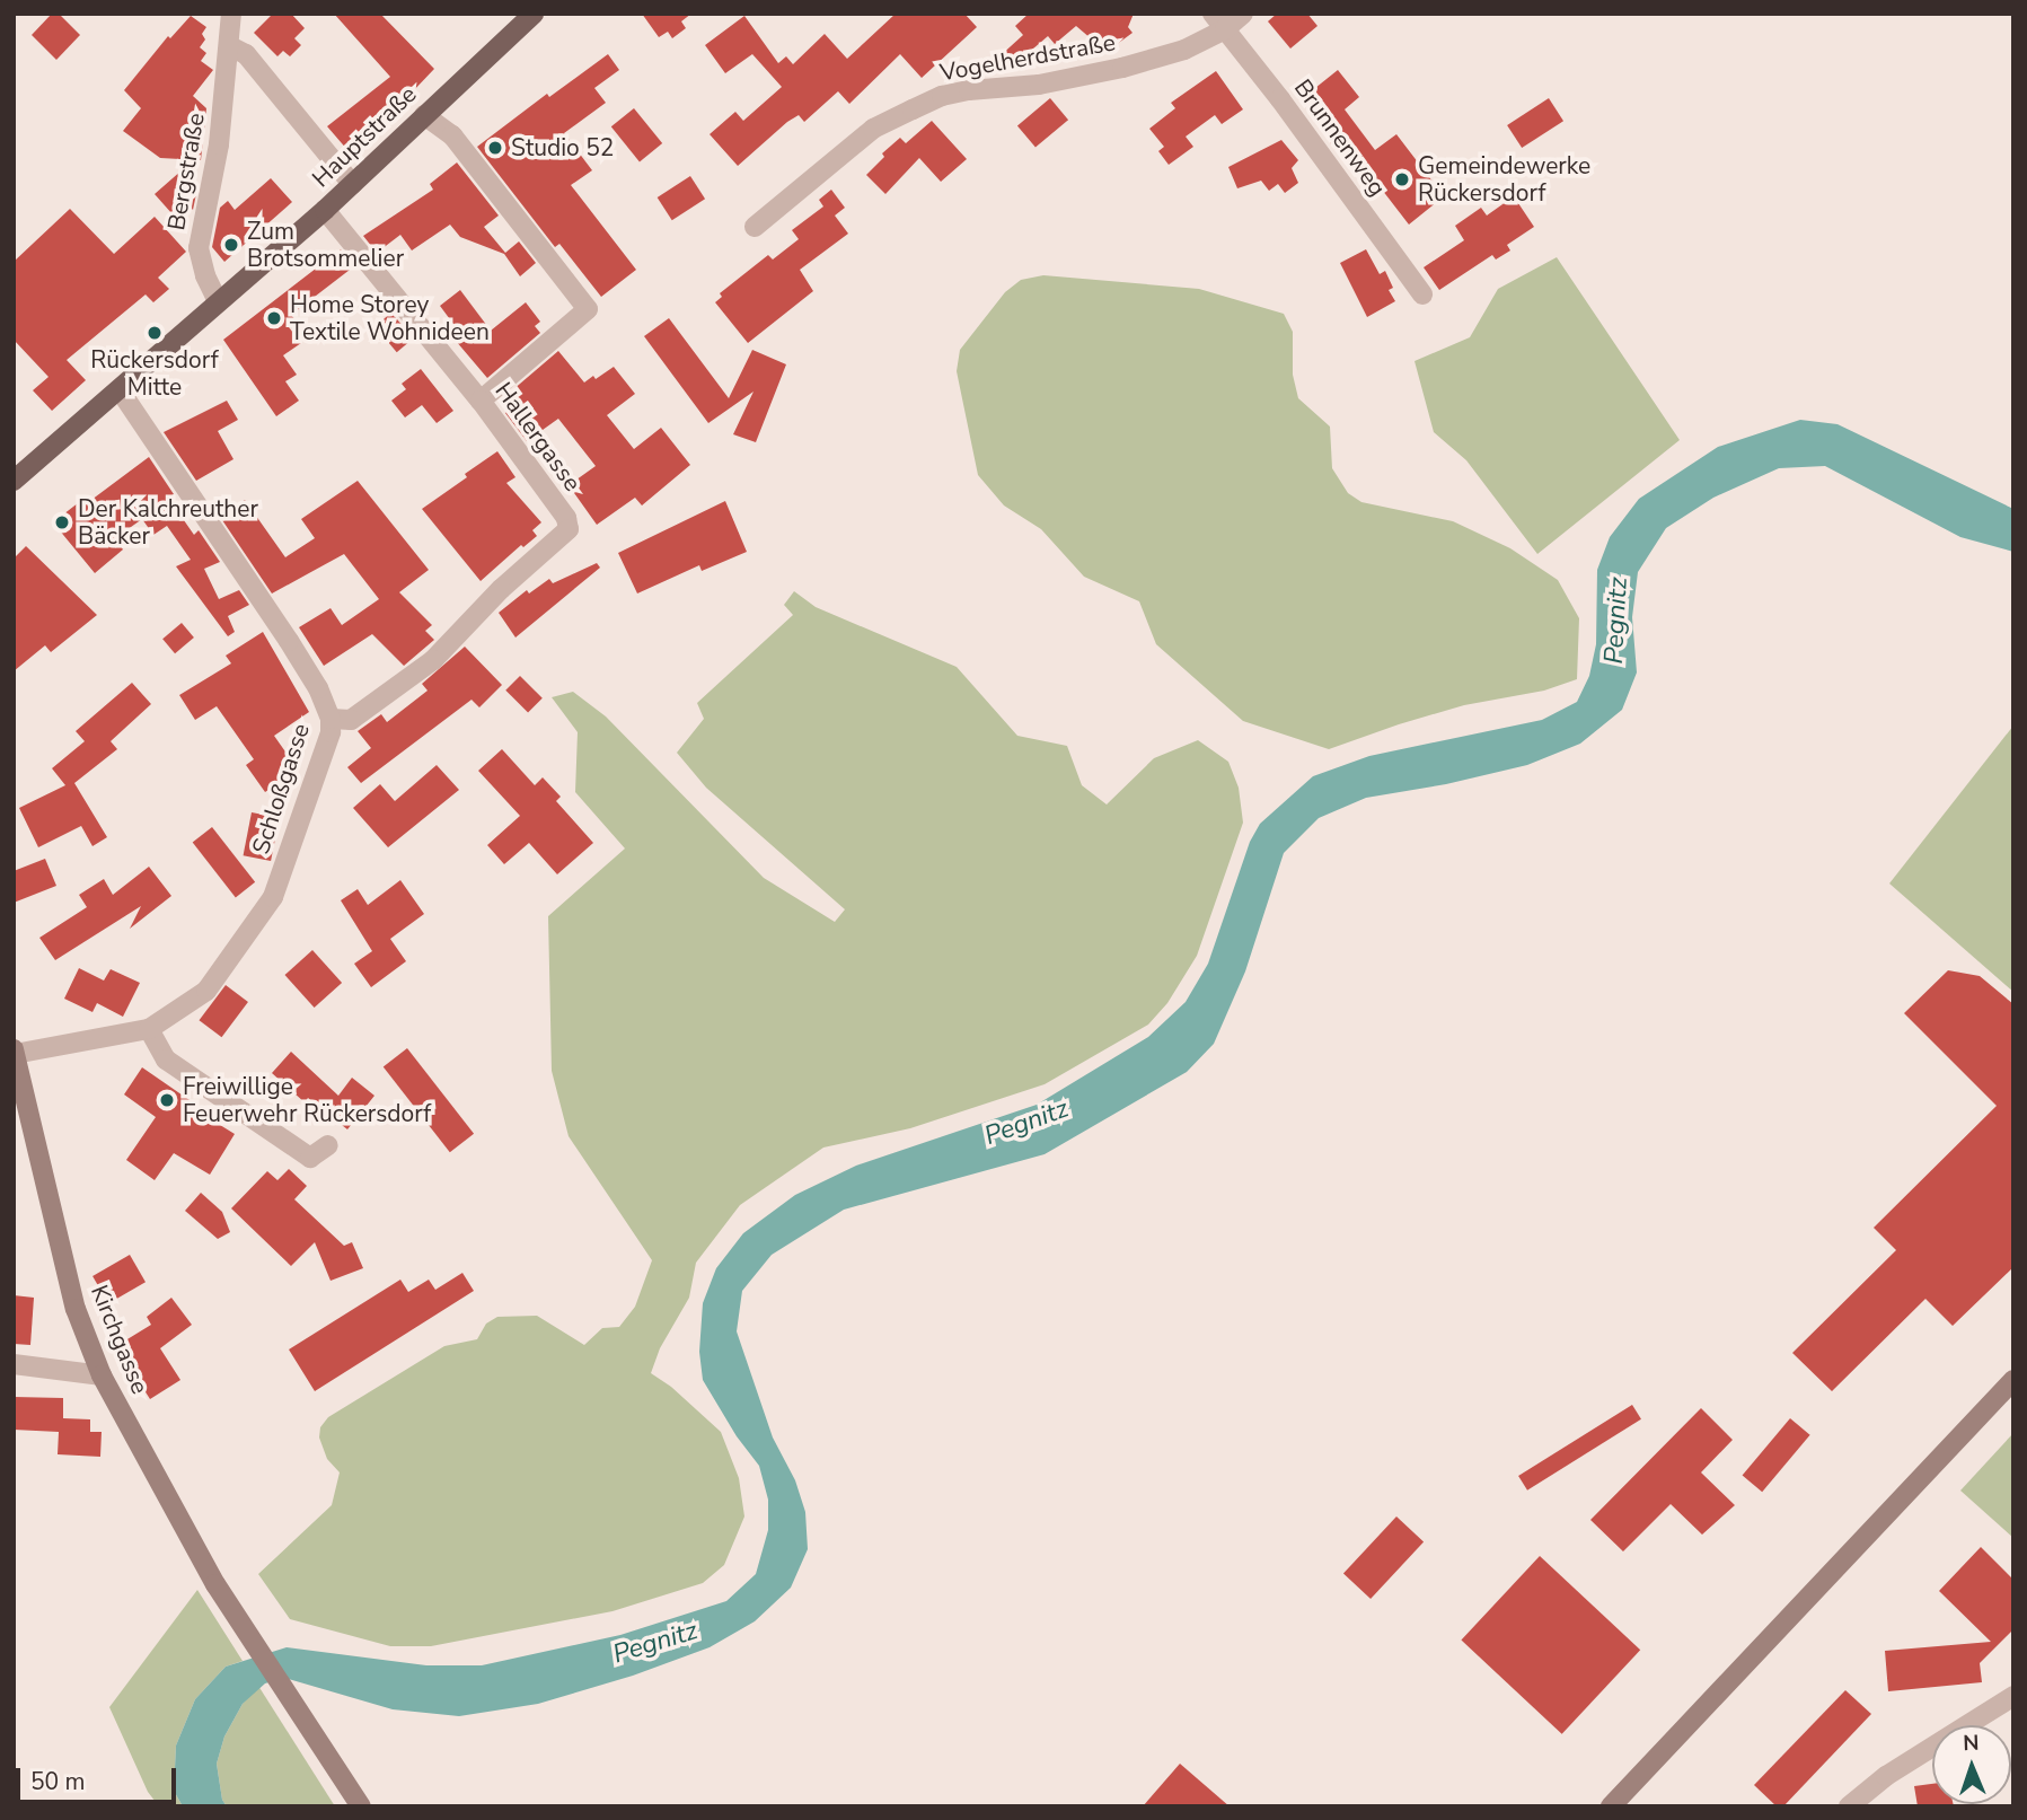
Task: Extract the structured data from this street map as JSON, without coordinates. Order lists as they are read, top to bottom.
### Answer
{
  "streets": {
    "main road": ["Hauptstraße", "Kirchgasse"],
    "street": [
      "Vogelherdstraße",
      "Brunnenweg",
      "Bergstraße",
      "Hallergasse",
      "Schloßgasse"
    ]
  },
  "crossings": [
    ["Vogelherdstraße", "Brunnenweg"],
    ["Hauptstraße", "Bergstraße"],
    ["Hauptstraße", "Hallergasse"],
    ["Hauptstraße", "Schloßgasse"],
    ["Hallergasse", "Schloßgasse"],
    ["Schloßgasse", "Kirchgasse"]
  ],
  "water": ["Pegnitz"],
  "places": [
    "Studio 52",
    "Gemeindewerke Rückersdorf",
    "Zum Brotsommelier",
    "Home Storey Textile Wohnideen",
    "Rückersdorf Mitte",
    "Der Kalchreuther Bäcker",
    "Freiwillige Feuerwehr Rückersdorf"
  ],
  "scale_bar": "50 m",
  "north": "top"
}
